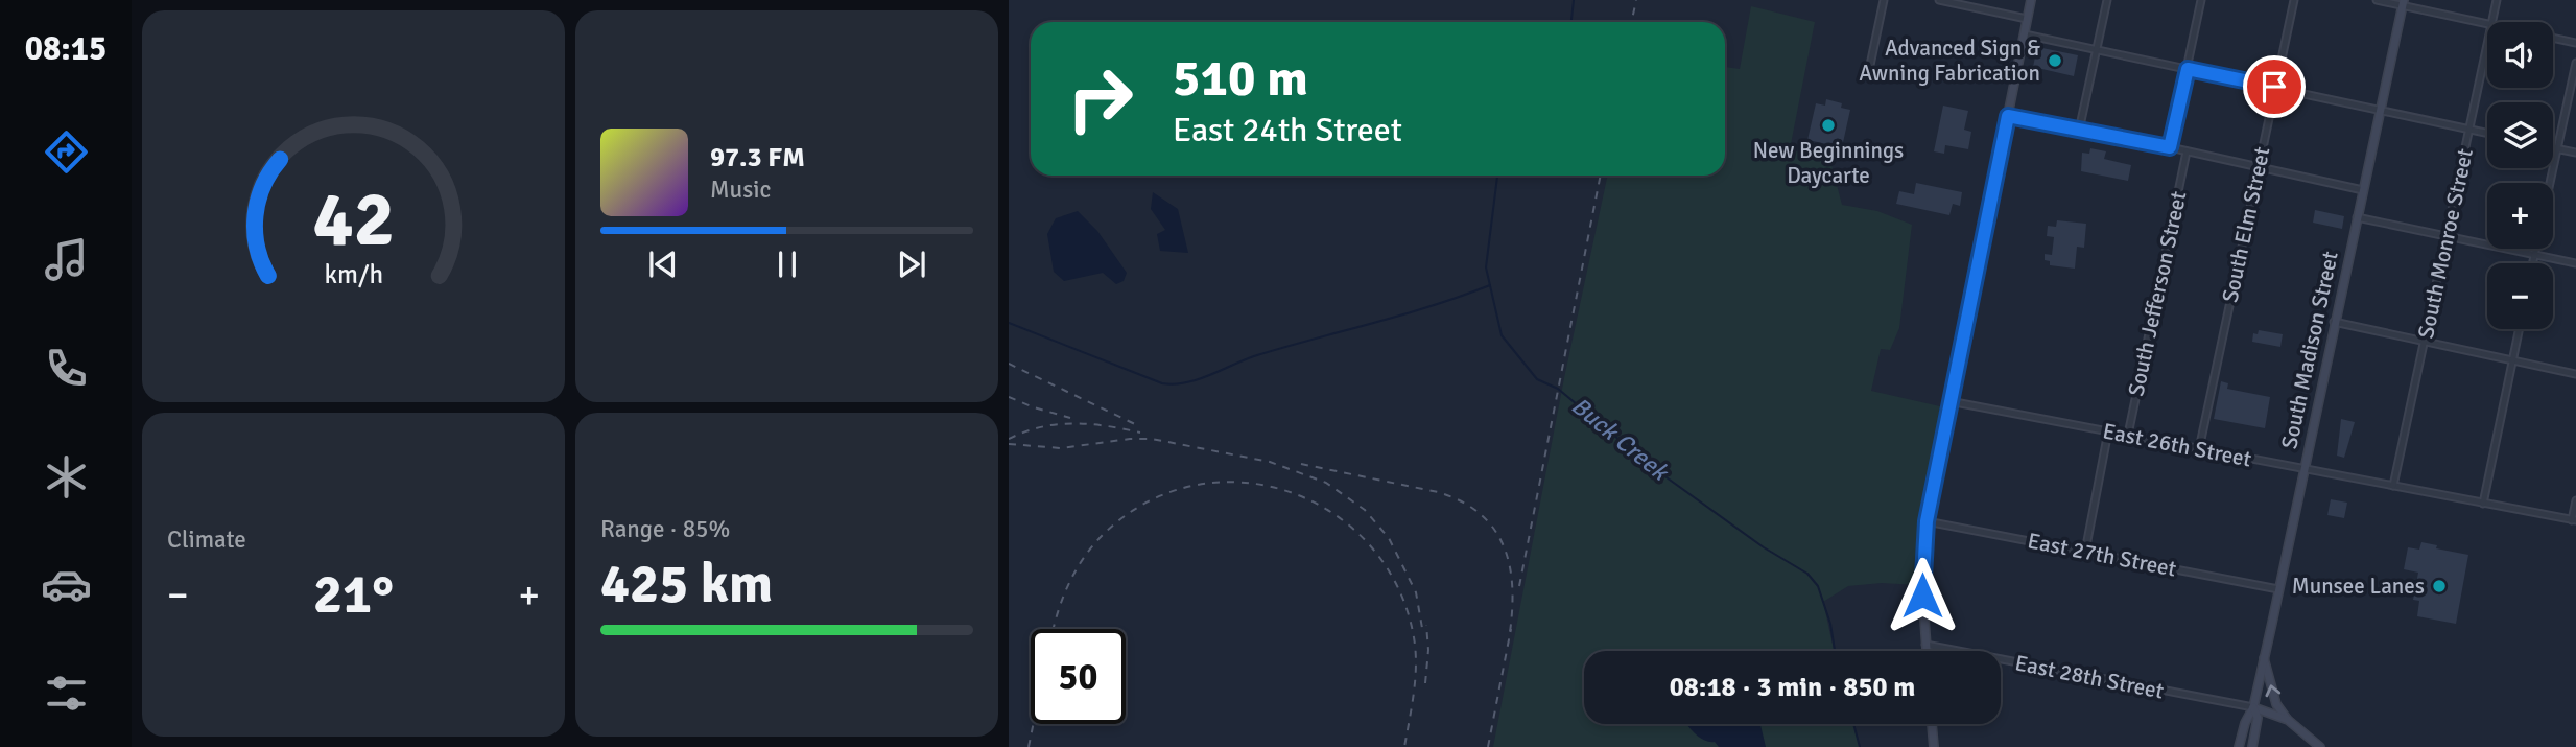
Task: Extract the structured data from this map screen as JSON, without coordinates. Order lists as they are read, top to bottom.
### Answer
{
  "streets": {
    "main road": ["South Madison Street"],
    "street": [
      "South Elm Street",
      "South Monroe Street",
      "South Jefferson Street",
      "East 26th Street",
      "East 27th Street",
      "East 28th Street"
    ]
  },
  "crossings": [
    ["South Elm Street", "East 26th Street"],
    ["South Monroe Street", "East 26th Street"],
    ["South Jefferson Street", "East 26th Street"],
    ["South Madison Street", "East 26th Street"],
    ["South Madison Street", "East 27th Street"],
    ["South Madison Street", "East 28th Street"]
  ],
  "water": ["Buck Creek"],
  "places": ["Advanced Sign & Awning Fabrication", "New Beginnings Daycarte", "Munsee Lanes"],
  "page": {
    "tabs": "08:15",
    "map_buttons": ["+", "−"],
    "turn": ["510 m", "East 24th Street"],
    "song": ["97.3 FM", "Music"],
    "tile": [
      "Climate",
      ["Range · 85%", "425 km"]
    ],
    "heat": ["−", "21°", "+"],
    "limit": "50",
    "trip": "08:18 · 3 min · 850 m",
    "gauge": ["42", "km/h"]
  }
}
